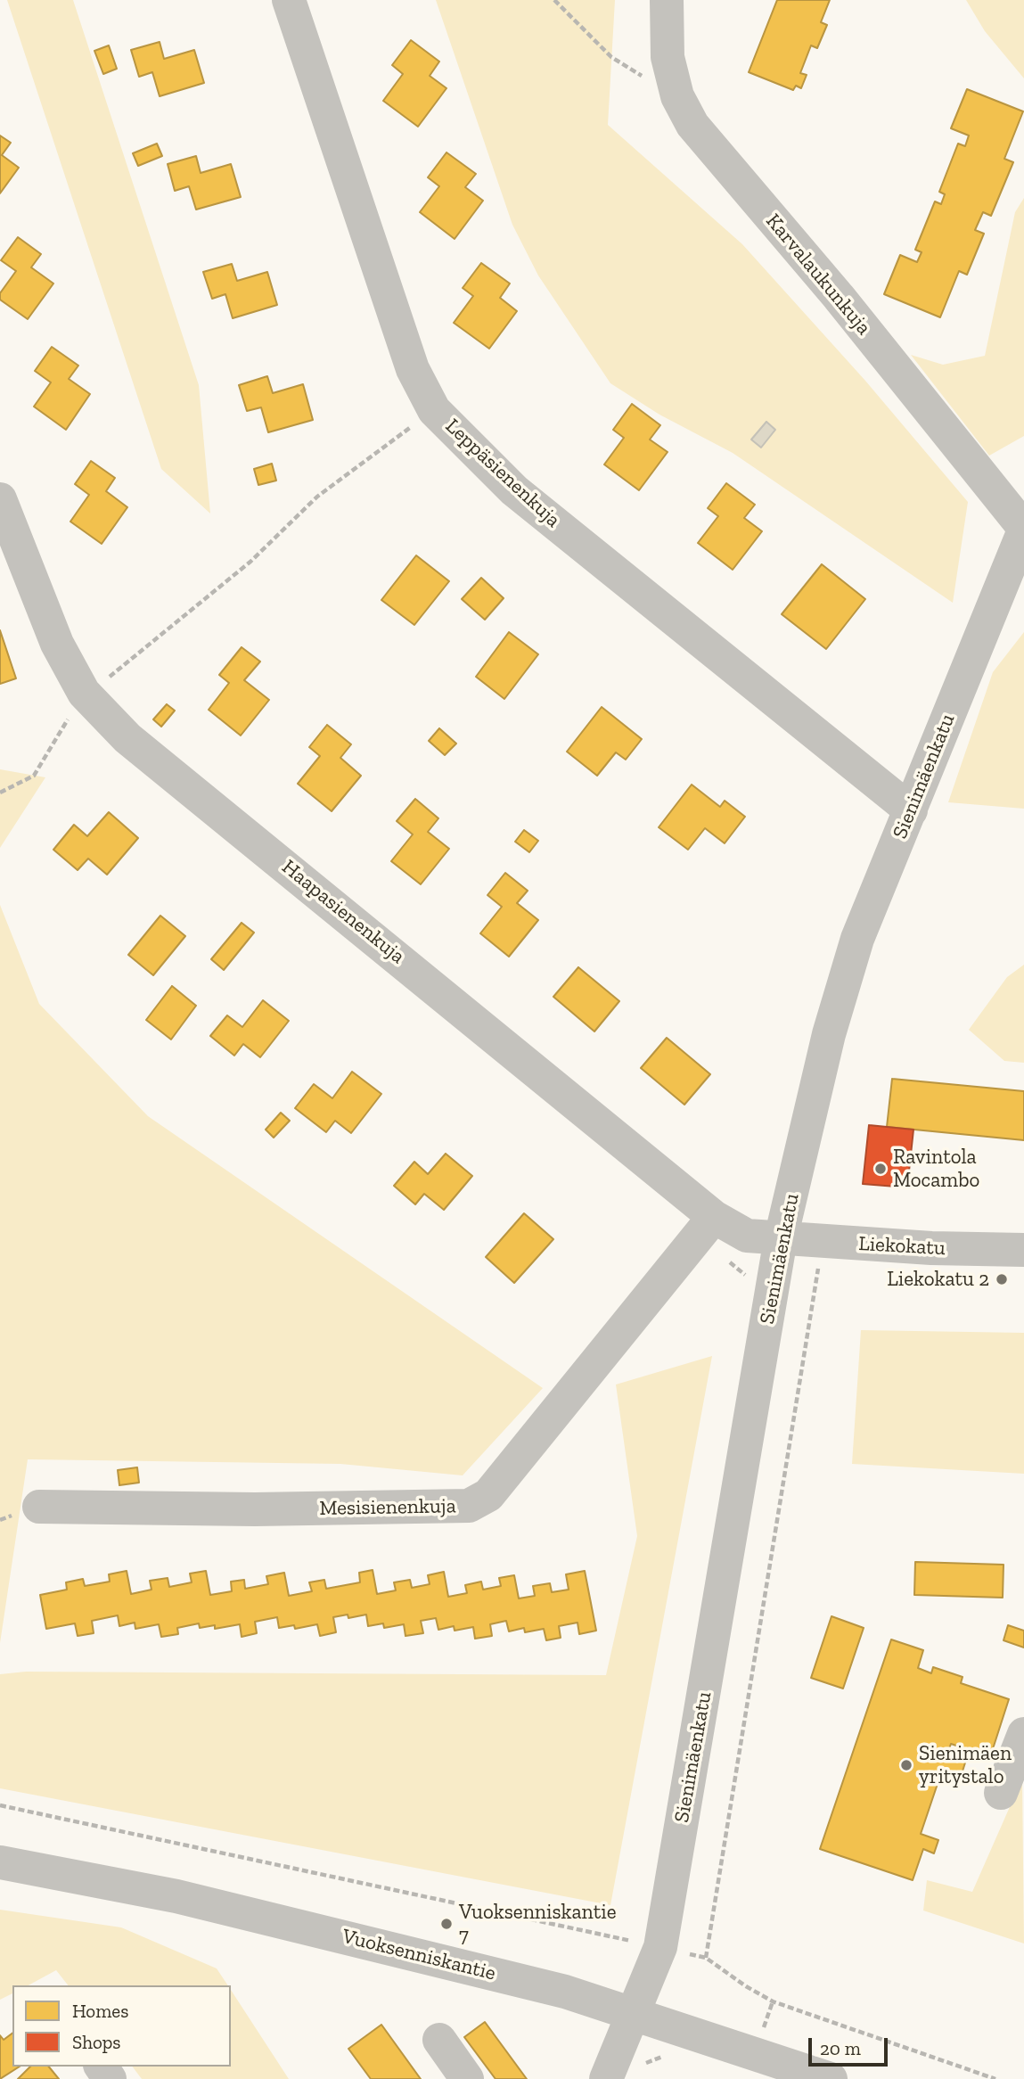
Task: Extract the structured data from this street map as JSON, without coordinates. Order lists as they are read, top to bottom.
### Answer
{
  "streets": {
    "street": [
      "Karvalaukunkuja",
      "Leppäsienenkuja",
      "Sienimäenkatu",
      "Haapasienenkuja",
      "Liekokatu",
      "Mesisienenkuja",
      "Vuoksenniskantie"
    ]
  },
  "crossings": [
    ["Karvalaukunkuja", "Sienimäenkatu"],
    ["Leppäsienenkuja", "Sienimäenkatu"],
    ["Sienimäenkatu", "Haapasienenkuja"],
    ["Sienimäenkatu", "Liekokatu"],
    ["Sienimäenkatu", "Vuoksenniskantie"],
    ["Haapasienenkuja", "Liekokatu"],
    ["Haapasienenkuja", "Mesisienenkuja"]
  ],
  "places": [
    "Ravintola Mocambo",
    "Liekokatu 2",
    "Sienimäen yritystalo",
    "Vuoksenniskantie 7"
  ],
  "legend": ["Homes", "Shops"],
  "scale_bar": "20 m"
}
